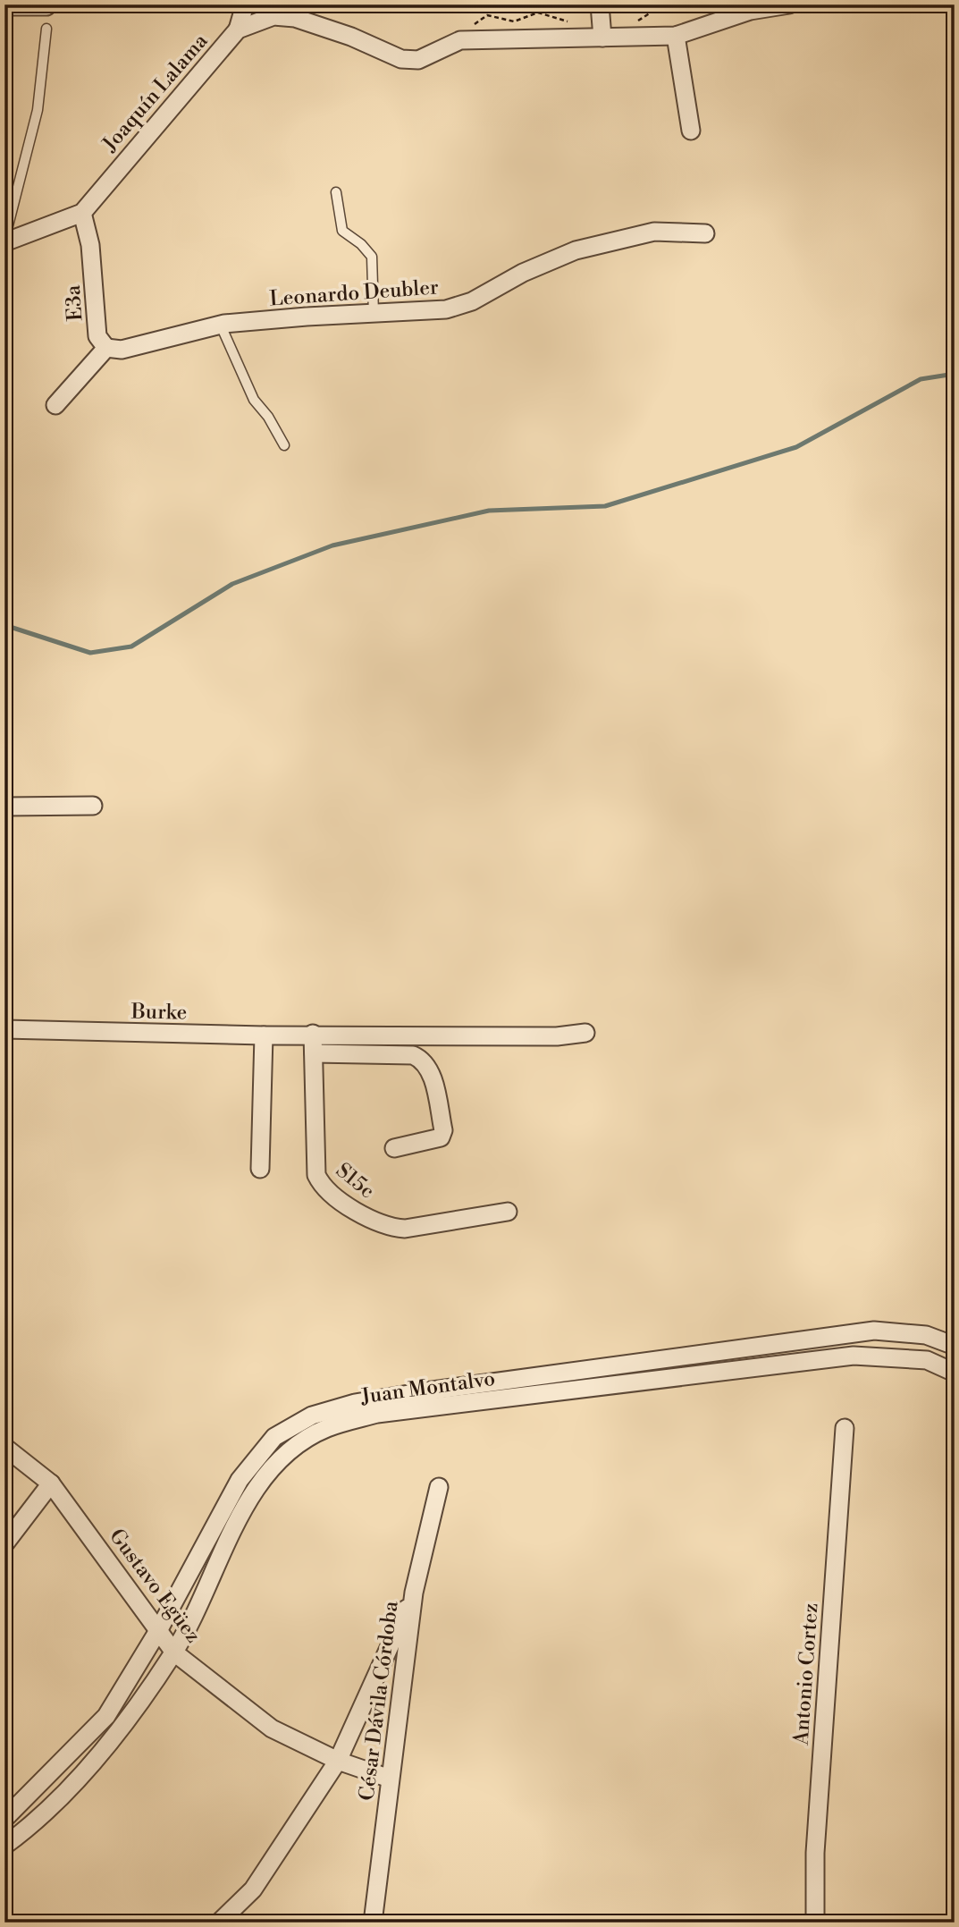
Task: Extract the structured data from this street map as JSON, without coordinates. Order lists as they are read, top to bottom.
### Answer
{
  "streets": {
    "street": [
      "Joaquín Lalama",
      "Leonardo Deubler",
      "E3a",
      "Burke",
      "S15c",
      "Juan Montalvo",
      "Gustavo Egüez",
      "Antonio Cortez",
      "César Dávila Córdoba"
    ]
  },
  "crossings": [
    ["Joaquín Lalama", "E3a"],
    ["Leonardo Deubler", "E3a"],
    ["Burke", "S15c"],
    ["Juan Montalvo", "Gustavo Egüez"],
    ["Gustavo Egüez", "César Dávila Córdoba"]
  ]
}
